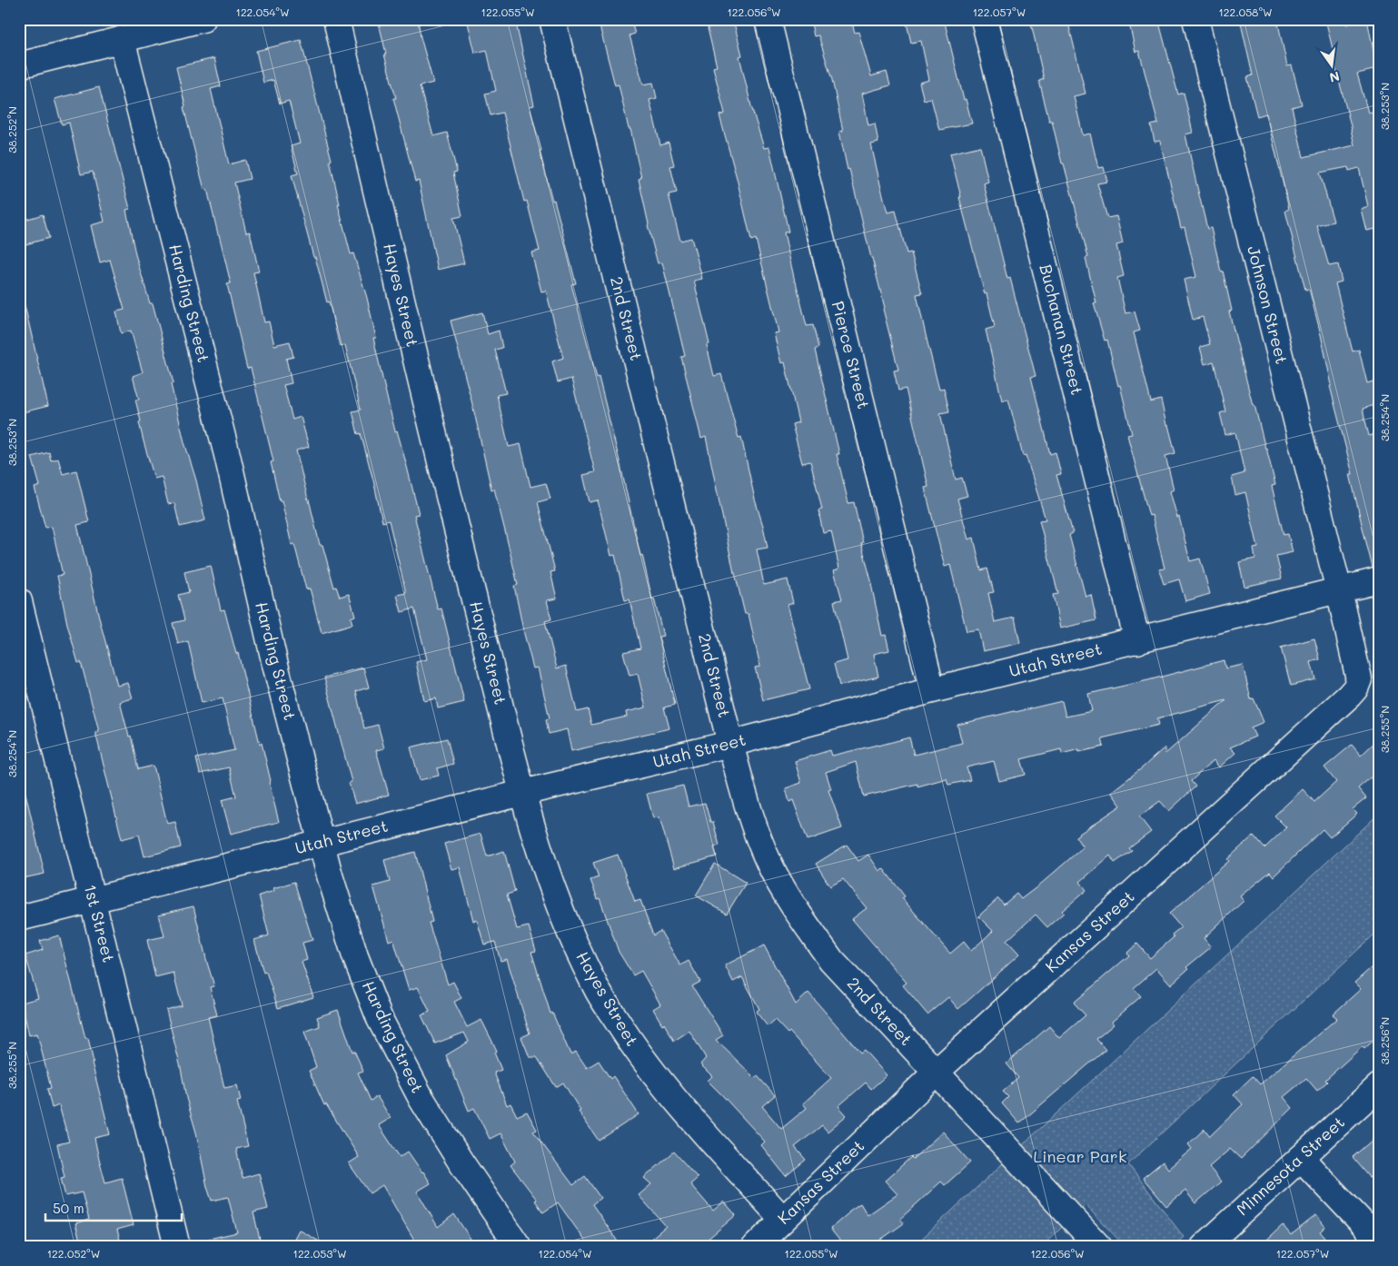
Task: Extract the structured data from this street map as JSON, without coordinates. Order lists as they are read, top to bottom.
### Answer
{
  "streets": {
    "street": [
      "Hayes Street",
      "Harding Street",
      "Johnson Street",
      "2nd Street",
      "Buchanan Street",
      "Pierce Street",
      "Utah Street",
      "1st Street",
      "Kansas Street",
      "Minnesota Street"
    ]
  },
  "crossings": [
    ["Hayes Street", "Utah Street"],
    ["Hayes Street", "Kansas Street"],
    ["Harding Street", "Utah Street"],
    ["Johnson Street", "Utah Street"],
    ["Johnson Street", "Kansas Street"],
    ["2nd Street", "Utah Street"],
    ["2nd Street", "Kansas Street"],
    ["Buchanan Street", "Utah Street"],
    ["Pierce Street", "Utah Street"],
    ["Utah Street", "1st Street"],
    ["Utah Street", "Kansas Street"]
  ],
  "parks": ["Linear Park"],
  "scale_bar": "50 m",
  "north": "bottom",
  "coordinates": [
    "122.054°W",
    "122.055°W",
    "122.056°W",
    "122.057°W",
    "122.058°W",
    "38.253°N",
    "38.252°N",
    "38.254°N",
    "38.255°N",
    "38.256°N",
    "122.052°W",
    "122.053°W"
  ]
}
